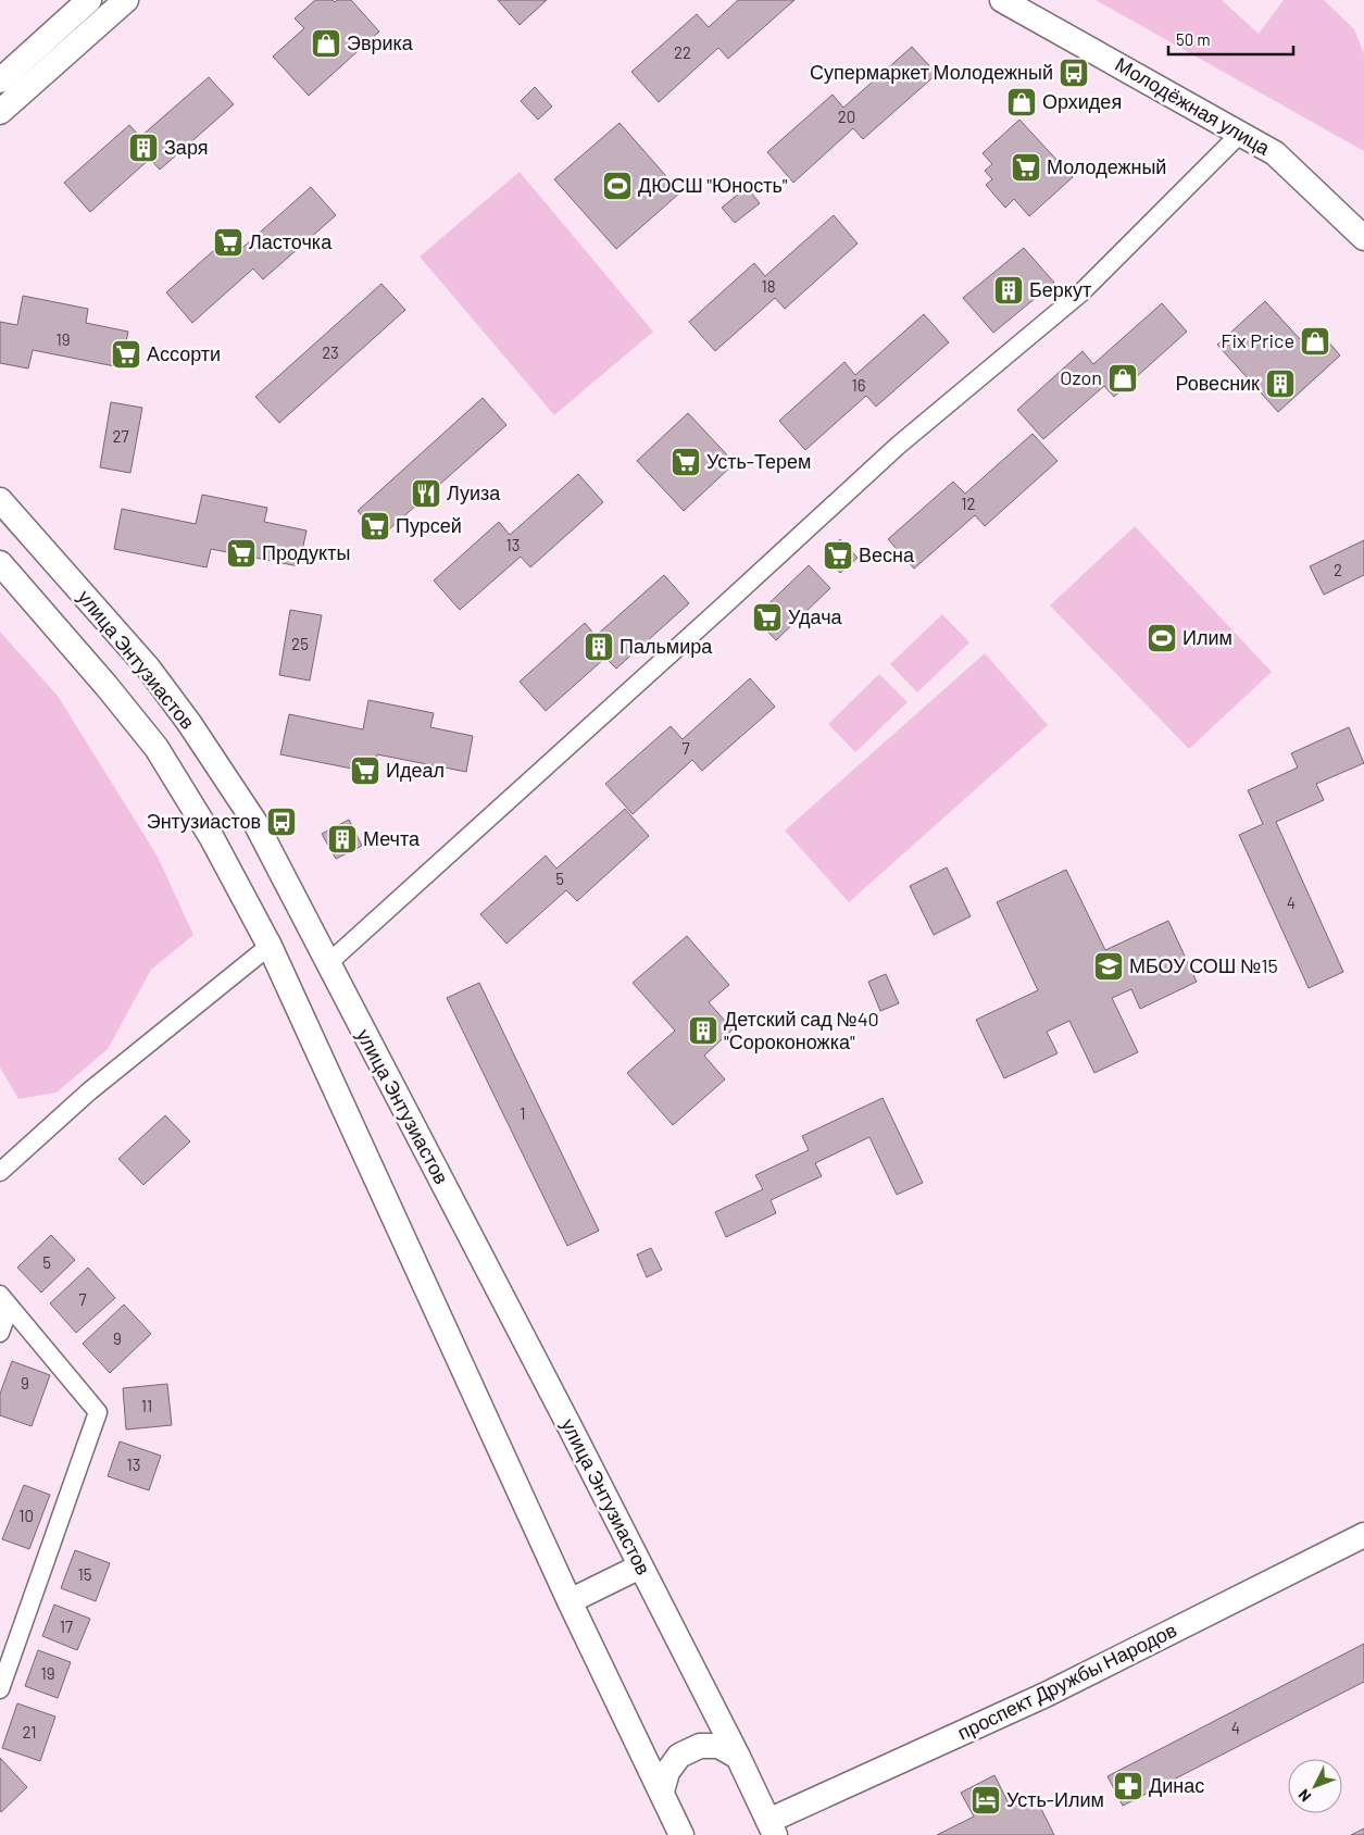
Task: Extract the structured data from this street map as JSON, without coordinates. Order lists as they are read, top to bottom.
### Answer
{
  "streets": {
    "street": ["Молодёжная улица", "улица Энтузиастов", "проспект Дружбы Народов"]
  },
  "crossings": [
    ["улица Энтузиастов", "проспект Дружбы Народов"]
  ],
  "places": {
    "shop": [
      "Эврика",
      "Орхидея",
      "Fix Price",
      "Ozon"
    ],
    "bus stop": ["Супермаркет Молодежный", "Энтузиастов"],
    "building": [
      "Заря",
      "Беркут",
      "Ровесник",
      "Пальмира",
      "Мечта",
      "Детский сад №40 \"Сороконожка\""
    ],
    "supermarket": [
      "Молодежный",
      "Ласточка",
      "Ассорти",
      "Усть-Терем",
      "Пурсей",
      "Продукты",
      "Весна",
      "Удача",
      "Идеал"
    ],
    "sports": ["ДЮСШ \"Юность\"", "Илим"],
    "restaurant": ["Луиза"],
    "school or university": ["МБОУ СОШ №15"],
    "pharmacy": ["Динас"],
    "hotel": ["Усть-Илим"]
  },
  "house_numbers": [
    "22",
    "20",
    "18",
    "19",
    "23",
    "16",
    "27",
    "12",
    "13",
    "2",
    "25",
    "7",
    "5",
    "4",
    "1",
    "5",
    "7",
    "9",
    "9",
    "11",
    "13",
    "10",
    "15",
    "17",
    "19",
    "4",
    "21"
  ],
  "scale_bar": "50 m",
  "north": "bottom left"
}
